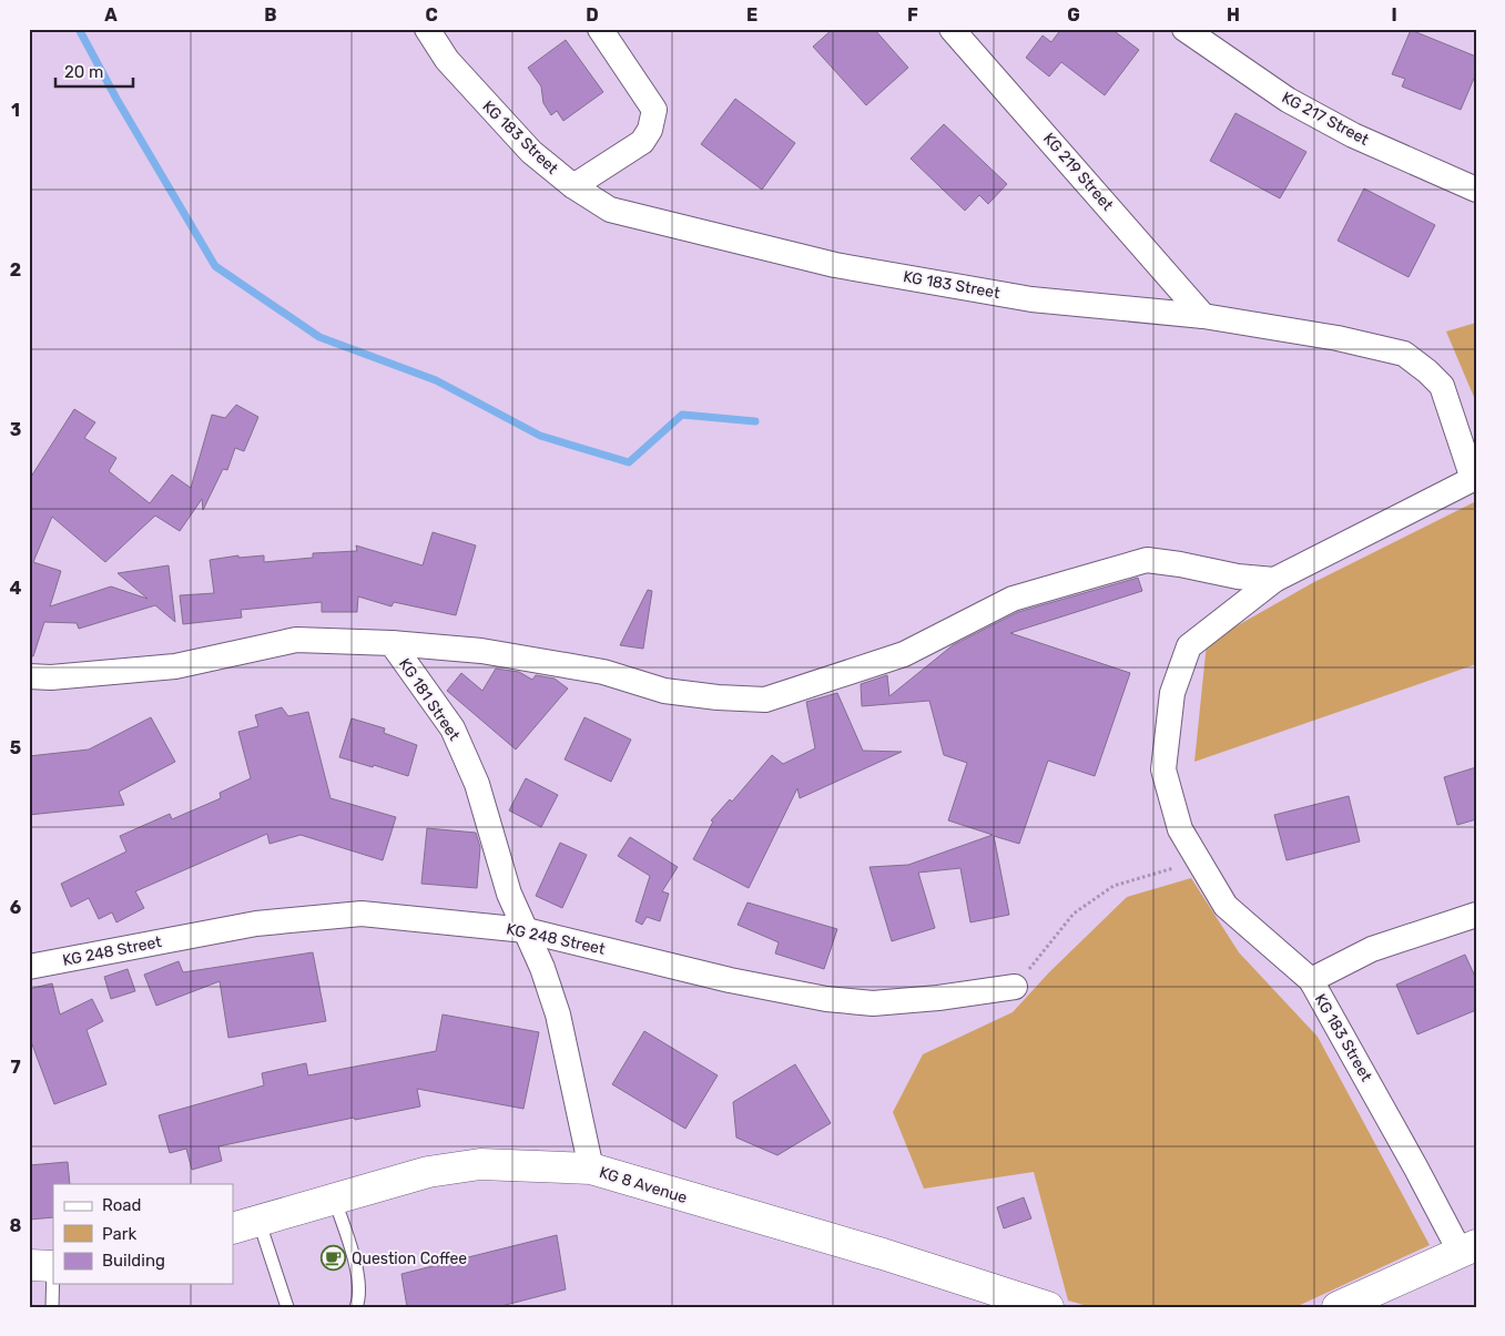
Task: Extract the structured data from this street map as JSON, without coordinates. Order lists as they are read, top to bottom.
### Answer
{
  "streets": {
    "street": [
      "KG 217 Street",
      "KG 183 Street",
      "KG 219 Street",
      "KG 181 Street",
      "KG 248 Street",
      "KG 8 Avenue"
    ]
  },
  "crossings": [
    ["KG 183 Street", "KG 219 Street"],
    ["KG 181 Street", "KG 248 Street"],
    ["KG 181 Street", "KG 8 Avenue"]
  ],
  "places": {
    "cafe": ["Question Coffee"]
  },
  "legend": ["Road", "Park", "Building"],
  "scale_bar": "20 m",
  "grid": {
    "columns": [
      "A",
      "B",
      "C",
      "D",
      "E",
      "F",
      "G",
      "H",
      "I"
    ],
    "rows": [
      "1",
      "2",
      "3",
      "4",
      "5",
      "6",
      "7",
      "8"
    ]
  }
}
